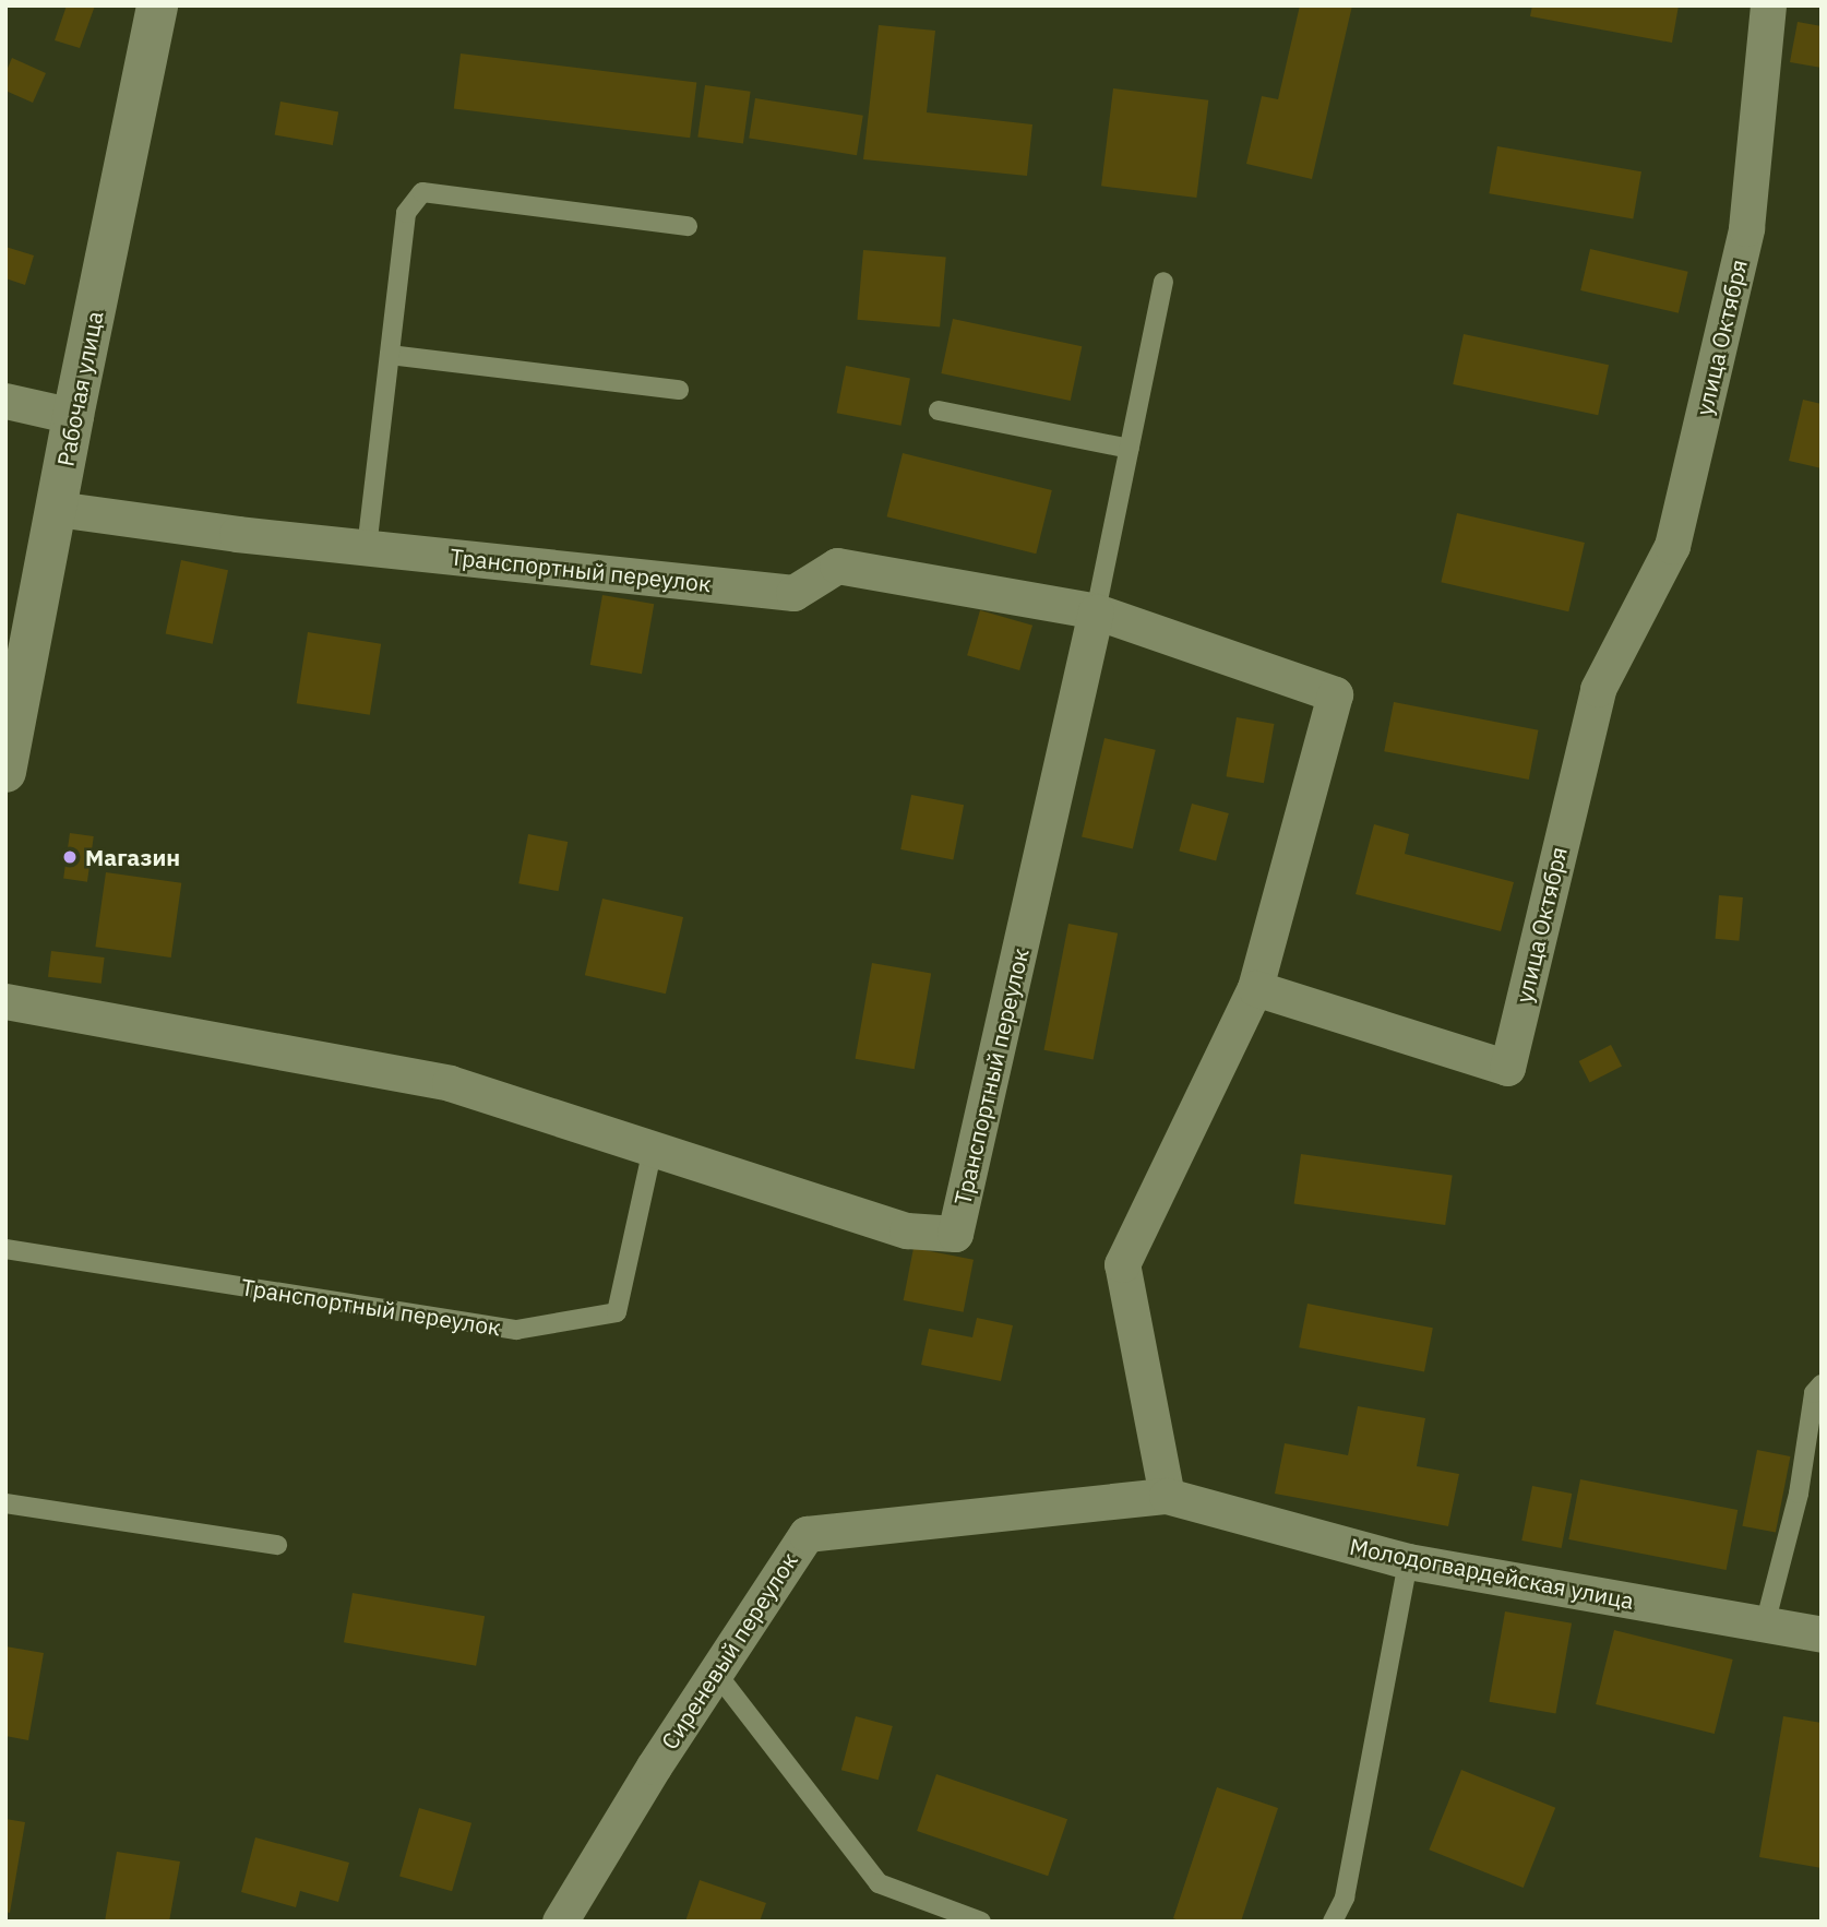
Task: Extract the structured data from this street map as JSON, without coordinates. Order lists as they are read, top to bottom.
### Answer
{
  "streets": {
    "street": [
      "улица Октября",
      "Рабочая улица",
      "Транспортный переулок",
      "Молодогвардейская улица",
      "Сиреневый переулок"
    ]
  },
  "crossings": [
    ["улица Октября", "Транспортный переулок"],
    ["Рабочая улица", "Транспортный переулок"],
    ["Молодогвардейская улица", "Сиреневый переулок"]
  ],
  "places": ["Магазин"]
}
